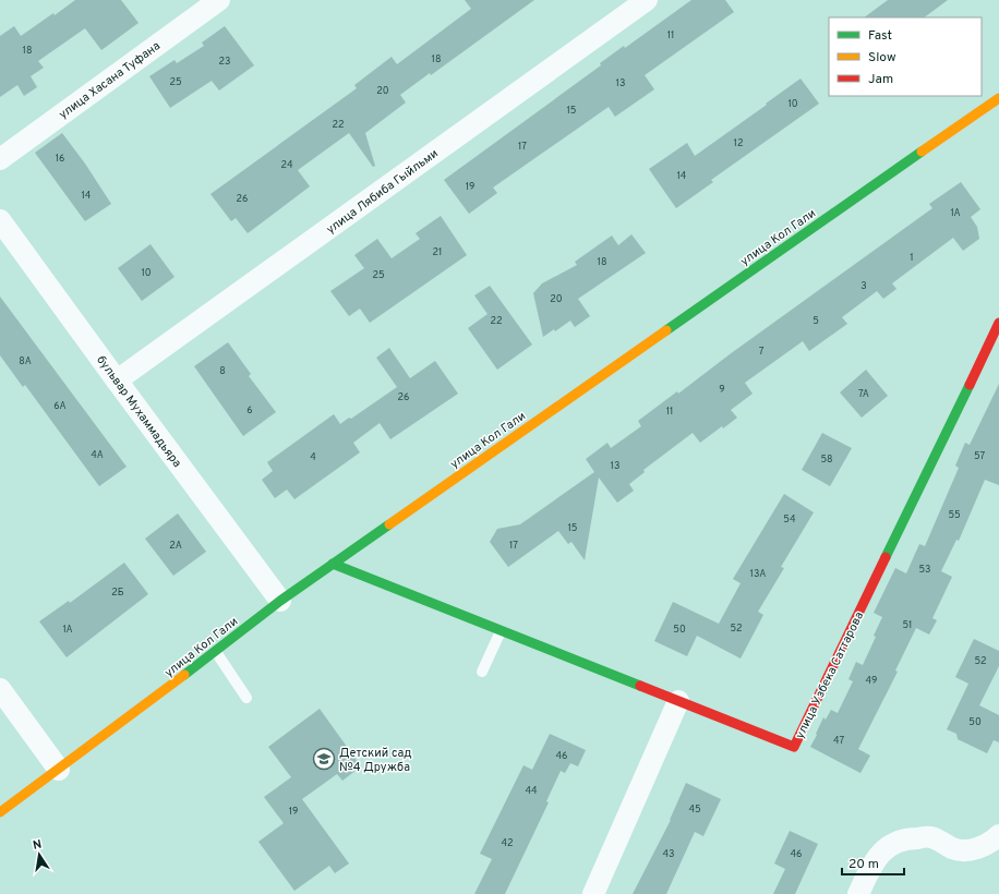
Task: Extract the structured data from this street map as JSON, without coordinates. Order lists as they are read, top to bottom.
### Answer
{
  "streets": {
    "street": [
      "улица Хасана Туфана",
      "улица Лябиба Гыйльми",
      "улица Кол Гали",
      "бульвар Мухаммадьяра",
      "улица Узбека Саттарова"
    ]
  },
  "crossings": [
    ["улица Лябиба Гыйльми", "бульвар Мухаммадьяра"],
    ["улица Кол Гали", "бульвар Мухаммадьяра"]
  ],
  "places": {
    "school or university": ["Детский сад №4 Дружба"]
  },
  "house_numbers": [
    "11",
    "18",
    "18",
    "23",
    "25",
    "13",
    "20",
    "10",
    "15",
    "22",
    "12",
    "17",
    "16",
    "24",
    "14",
    "19",
    "14",
    "26",
    "1А",
    "21",
    "1",
    "18",
    "10",
    "25",
    "3",
    "20",
    "22",
    "5",
    "7",
    "8А",
    "8",
    "9",
    "7А",
    "26",
    "6А",
    "6",
    "11",
    "4А",
    "57",
    "4",
    "58",
    "13",
    "55",
    "54",
    "15",
    "2А",
    "17",
    "53",
    "13А",
    "2Б",
    "51",
    "52",
    "1А",
    "50",
    "52",
    "49",
    "50",
    "47",
    "46",
    "44",
    "45",
    "19",
    "42",
    "43",
    "46"
  ],
  "legend": ["Fast", "Slow", "Jam"],
  "scale_bar": "20 m",
  "north": "top"
}
